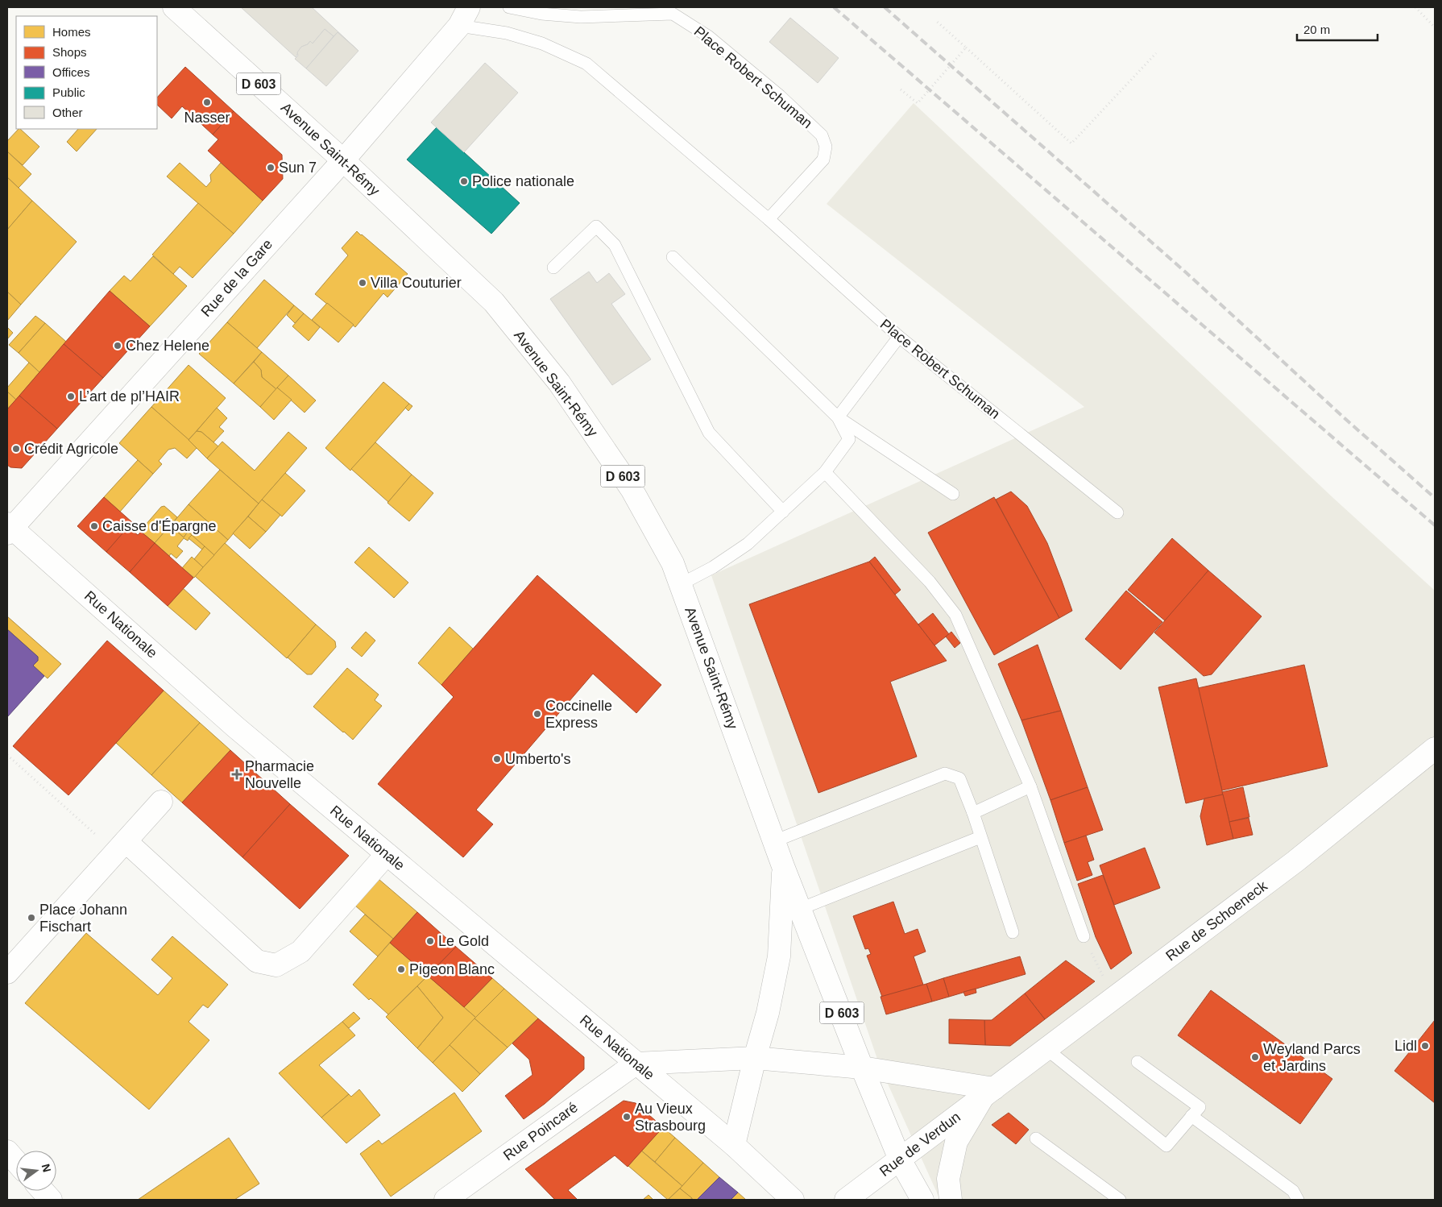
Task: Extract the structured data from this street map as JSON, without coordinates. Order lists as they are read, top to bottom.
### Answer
{
  "streets": {
    "main road": [
      "D 603",
      "Avenue Saint-Rémy",
      "Rue de la Gare",
      "Rue Nationale",
      "Rue de Schoeneck",
      "Rue Poincaré",
      "Rue de Verdun"
    ],
    "lane": ["Place Robert Schuman"]
  },
  "crossings": [
    ["Place Robert Schuman", "Rue de la Gare"],
    ["D 603", "Avenue Saint-Rémy"],
    ["D 603", "Rue Nationale"],
    ["D 603", "Rue de Verdun"],
    ["Avenue Saint-Rémy", "Rue de la Gare"],
    ["Rue de la Gare", "Rue Nationale"],
    ["Rue Nationale", "Rue Poincaré"],
    ["Rue de Schoeneck", "Rue de Verdun"]
  ],
  "places": {
    "other": [
      "Nasser",
      "Sun 7",
      "Police nationale",
      "Villa Couturier",
      "Chez Helene",
      "L’art de pl’HAIR",
      "Crédit Agricole",
      "Caisse d'Épargne",
      "Coccinelle Express",
      "Umberto's",
      "Place Johann Fischart",
      "Le Gold",
      "Pigeon Blanc",
      "Lidl",
      "Weyland Parcs et Jardins",
      "Au Vieux Strasbourg"
    ],
    "health": ["Pharmacie Nouvelle"]
  },
  "legend": [
    "Homes",
    "Shops",
    "Offices",
    "Public",
    "Other"
  ],
  "scale_bar": "20 m",
  "north": "right"
}
